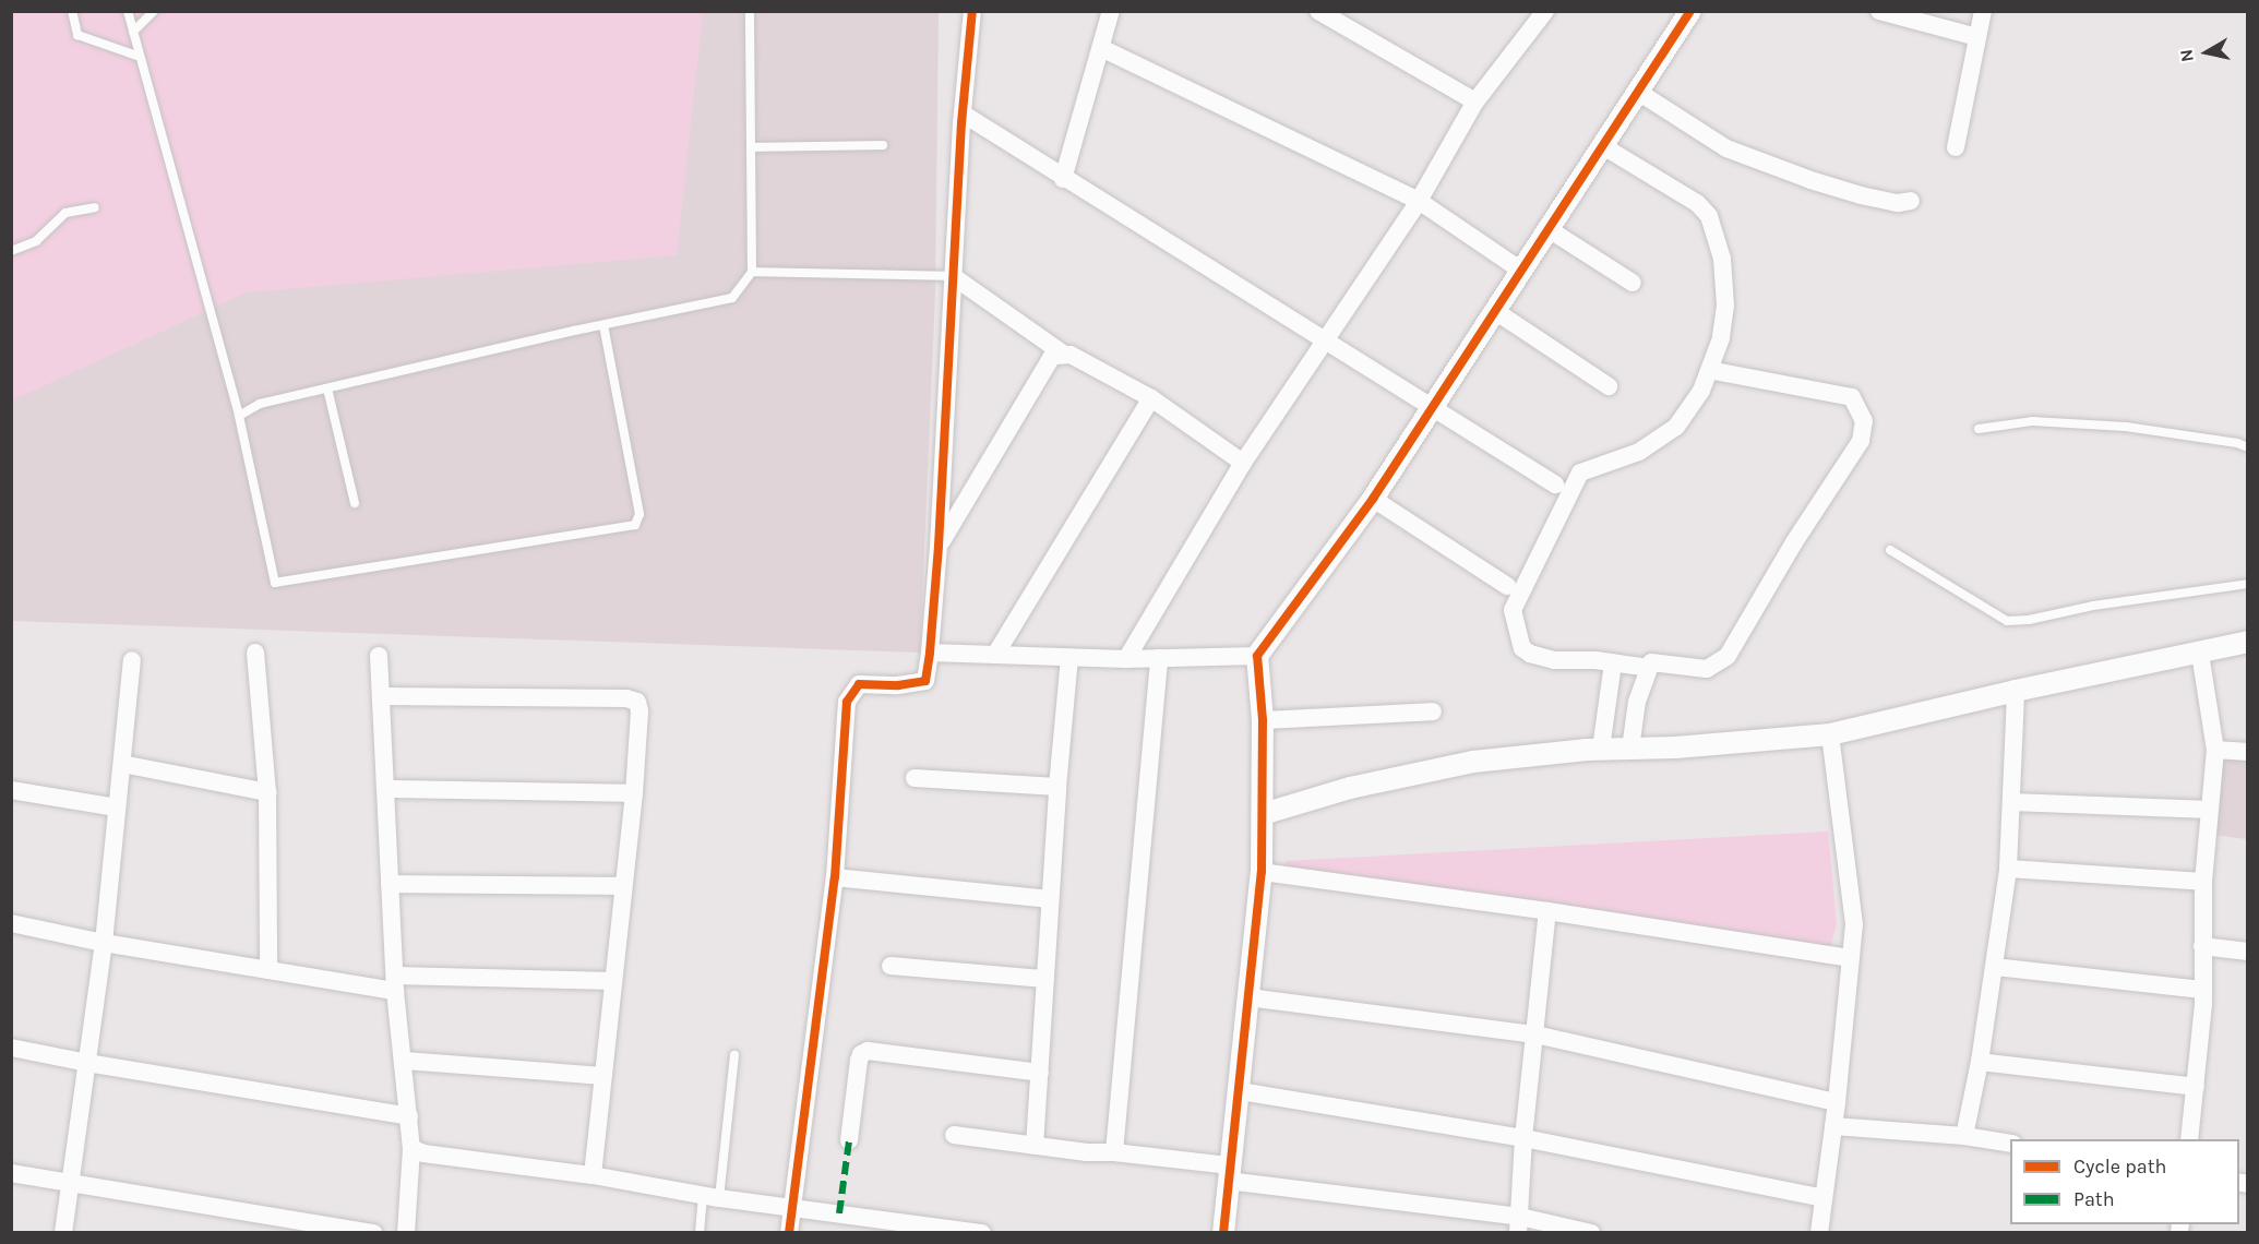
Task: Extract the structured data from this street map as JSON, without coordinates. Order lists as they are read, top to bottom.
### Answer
{
  "legend": ["Cycle path", "Path"],
  "north": "left"
}
